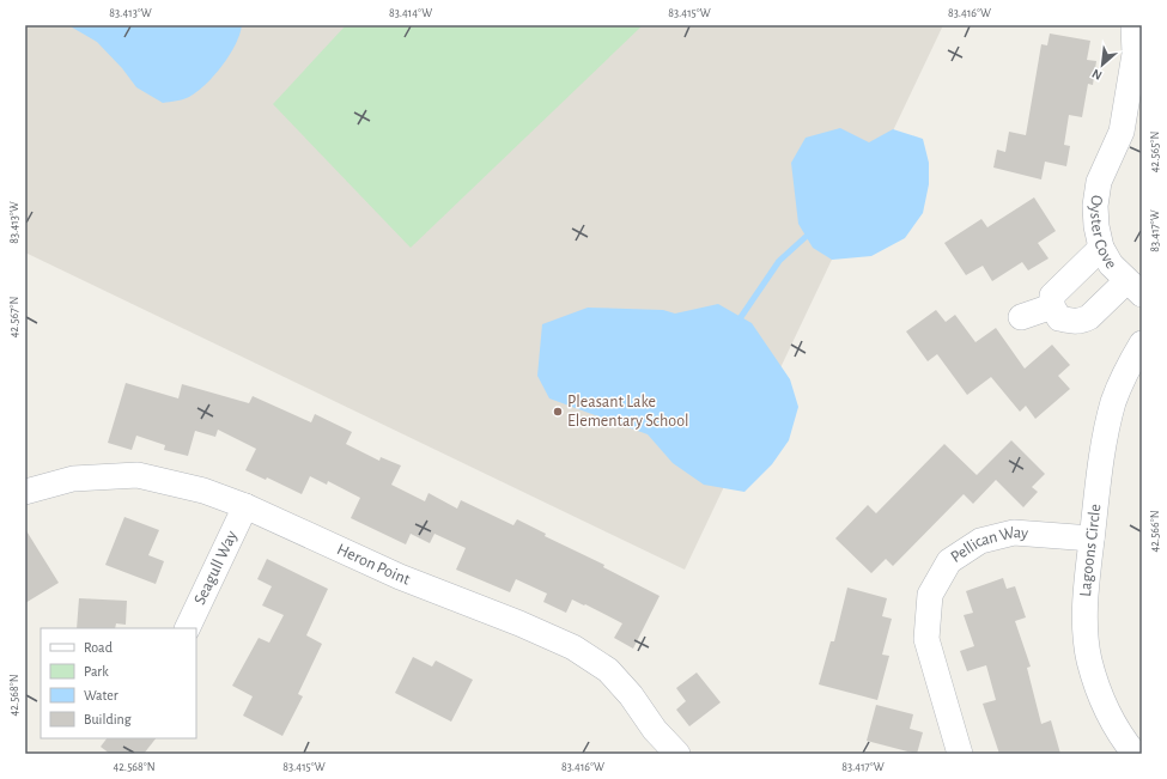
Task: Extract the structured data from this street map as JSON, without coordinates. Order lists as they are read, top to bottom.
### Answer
{
  "streets": {
    "street": [
      "Oyster Cove",
      "Pellican Way",
      "Lagoons Circle",
      "Heron Point",
      "Seagull Way"
    ]
  },
  "crossings": [
    ["Pellican Way", "Lagoons Circle"],
    ["Heron Point", "Seagull Way"]
  ],
  "places": ["Pleasant Lake Elementary School"],
  "legend": [
    "Road",
    "Park",
    "Water",
    "Building"
  ],
  "north": "bottom left",
  "coordinates": [
    "83.413°W",
    "83.414°W",
    "83.415°W",
    "83.416°W",
    "42.565°N",
    "83.417°W",
    "42.567°N",
    "42.566°N",
    "42.568°N"
  ]
}
